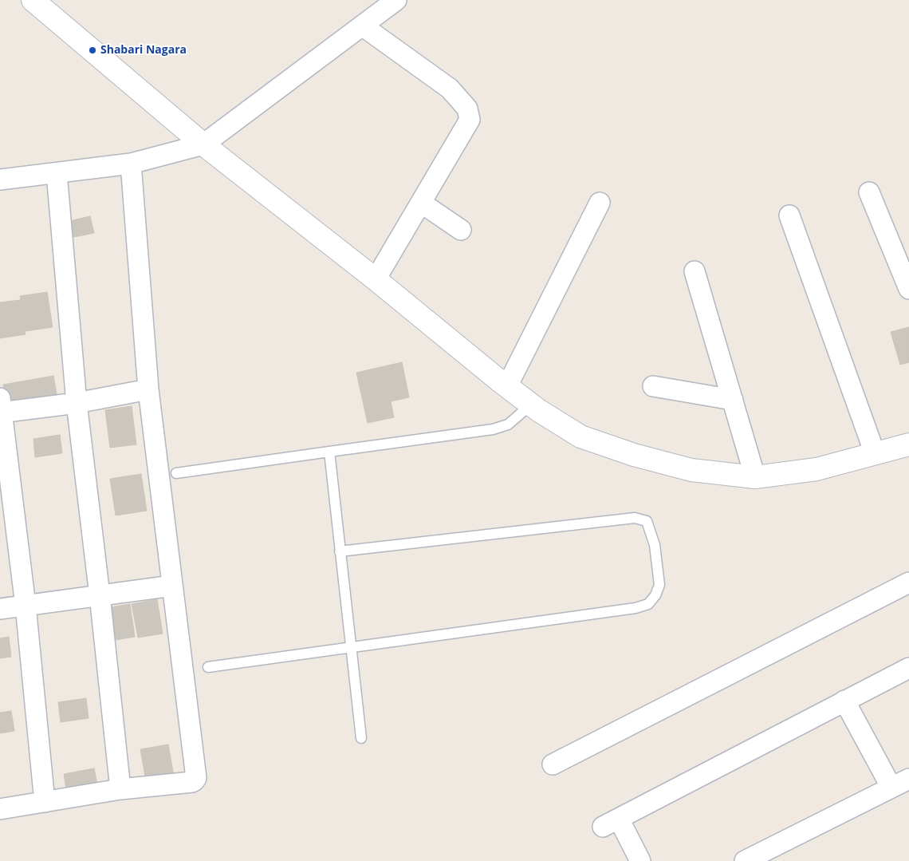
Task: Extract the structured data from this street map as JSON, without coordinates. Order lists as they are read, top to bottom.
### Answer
{
  "places": ["Shabari Nagara"]
}
